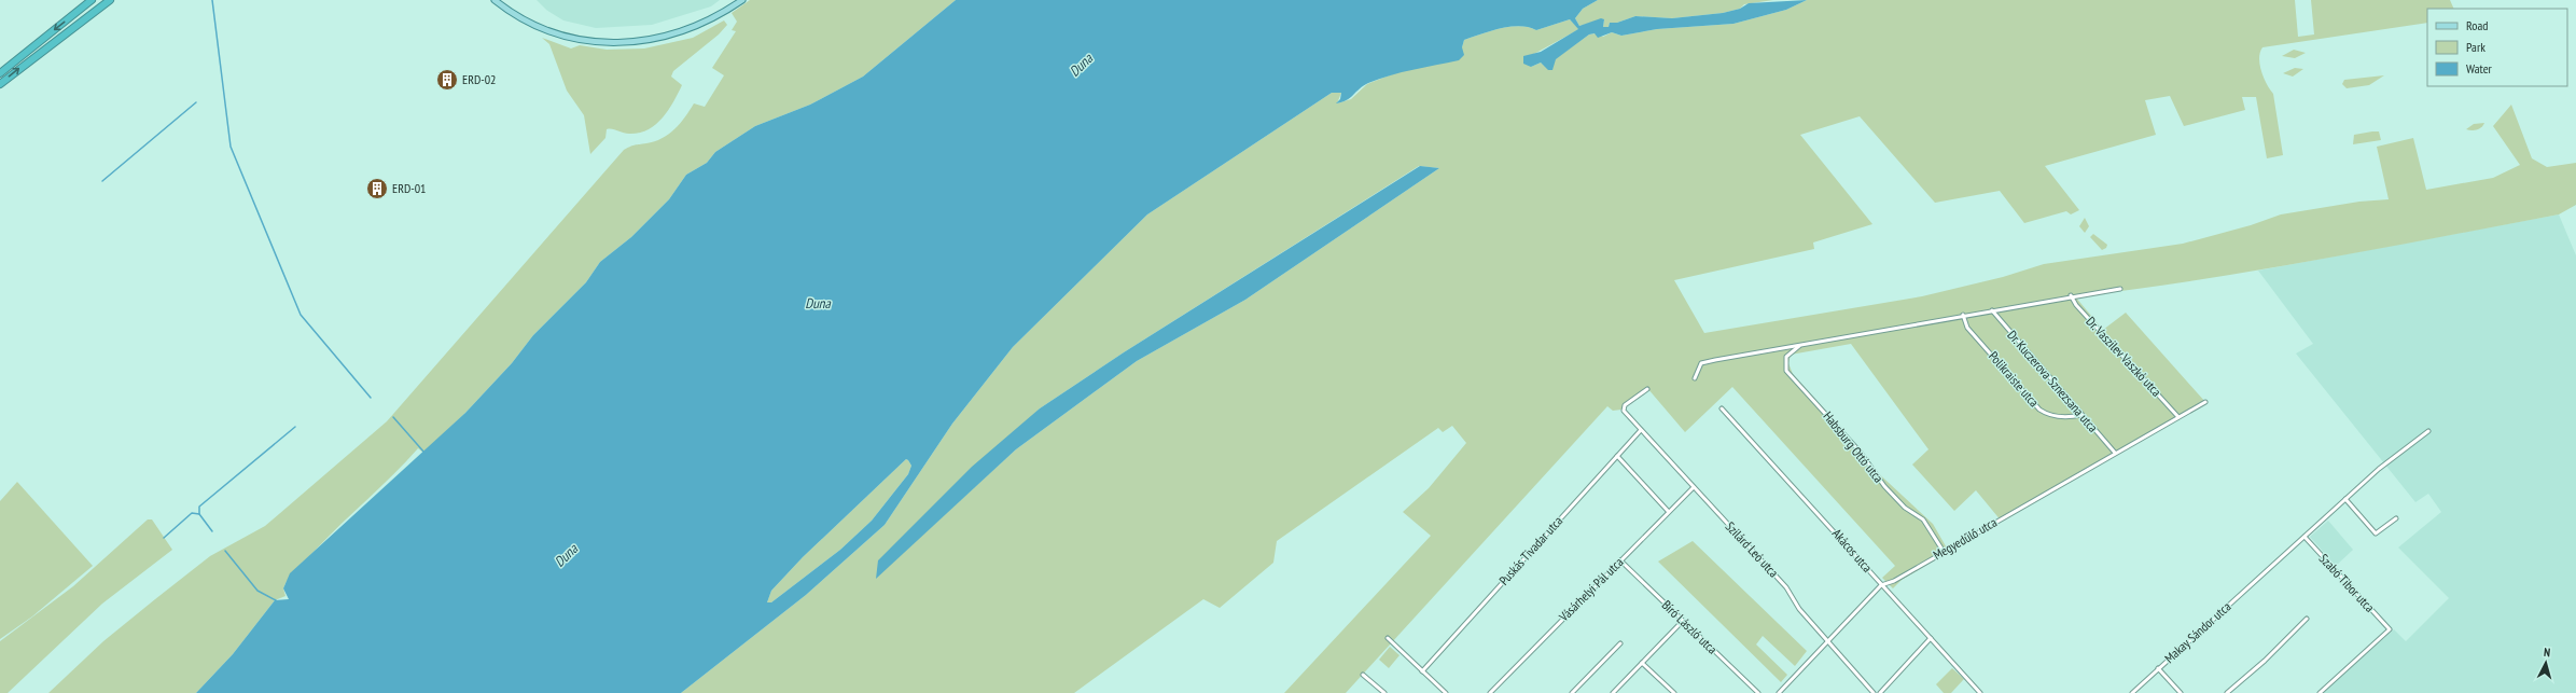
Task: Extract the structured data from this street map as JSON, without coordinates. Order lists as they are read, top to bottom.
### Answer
{
  "streets": {
    "street": [
      "Dr. Vaszilev Vaszkó utca",
      "Polikraiste utca",
      "Dr. Kuczerova Sznezsana utca",
      "Habsburg Ottó utca",
      "Megyedűlő utca",
      "Szilárd Leó utca",
      "Puskás Tivadar utca",
      "Akácos utca",
      "Szabó Tibor utca",
      "Vásárhelyi Pál utca",
      "Bíró László utca",
      "Makay Sándor utca"
    ]
  },
  "crossings": [
    ["Dr. Vaszilev Vaszkó utca", "Megyedűlő utca"],
    ["Polikraiste utca", "Dr. Kuczerova Sznezsana utca"],
    ["Dr. Kuczerova Sznezsana utca", "Megyedűlő utca"],
    ["Habsburg Ottó utca", "Megyedűlő utca"],
    ["Megyedűlő utca", "Szilárd Leó utca"],
    ["Megyedűlő utca", "Akácos utca"],
    ["Szilárd Leó utca", "Puskás Tivadar utca"],
    ["Szilárd Leó utca", "Vásárhelyi Pál utca"],
    ["Szabó Tibor utca", "Makay Sándor utca"],
    ["Vásárhelyi Pál utca", "Bíró László utca"]
  ],
  "water": ["Duna"],
  "places": {
    "building": ["ERD-02", "ERD-01"]
  },
  "legend": ["Road", "Park", "Water"],
  "north": "top"
}
